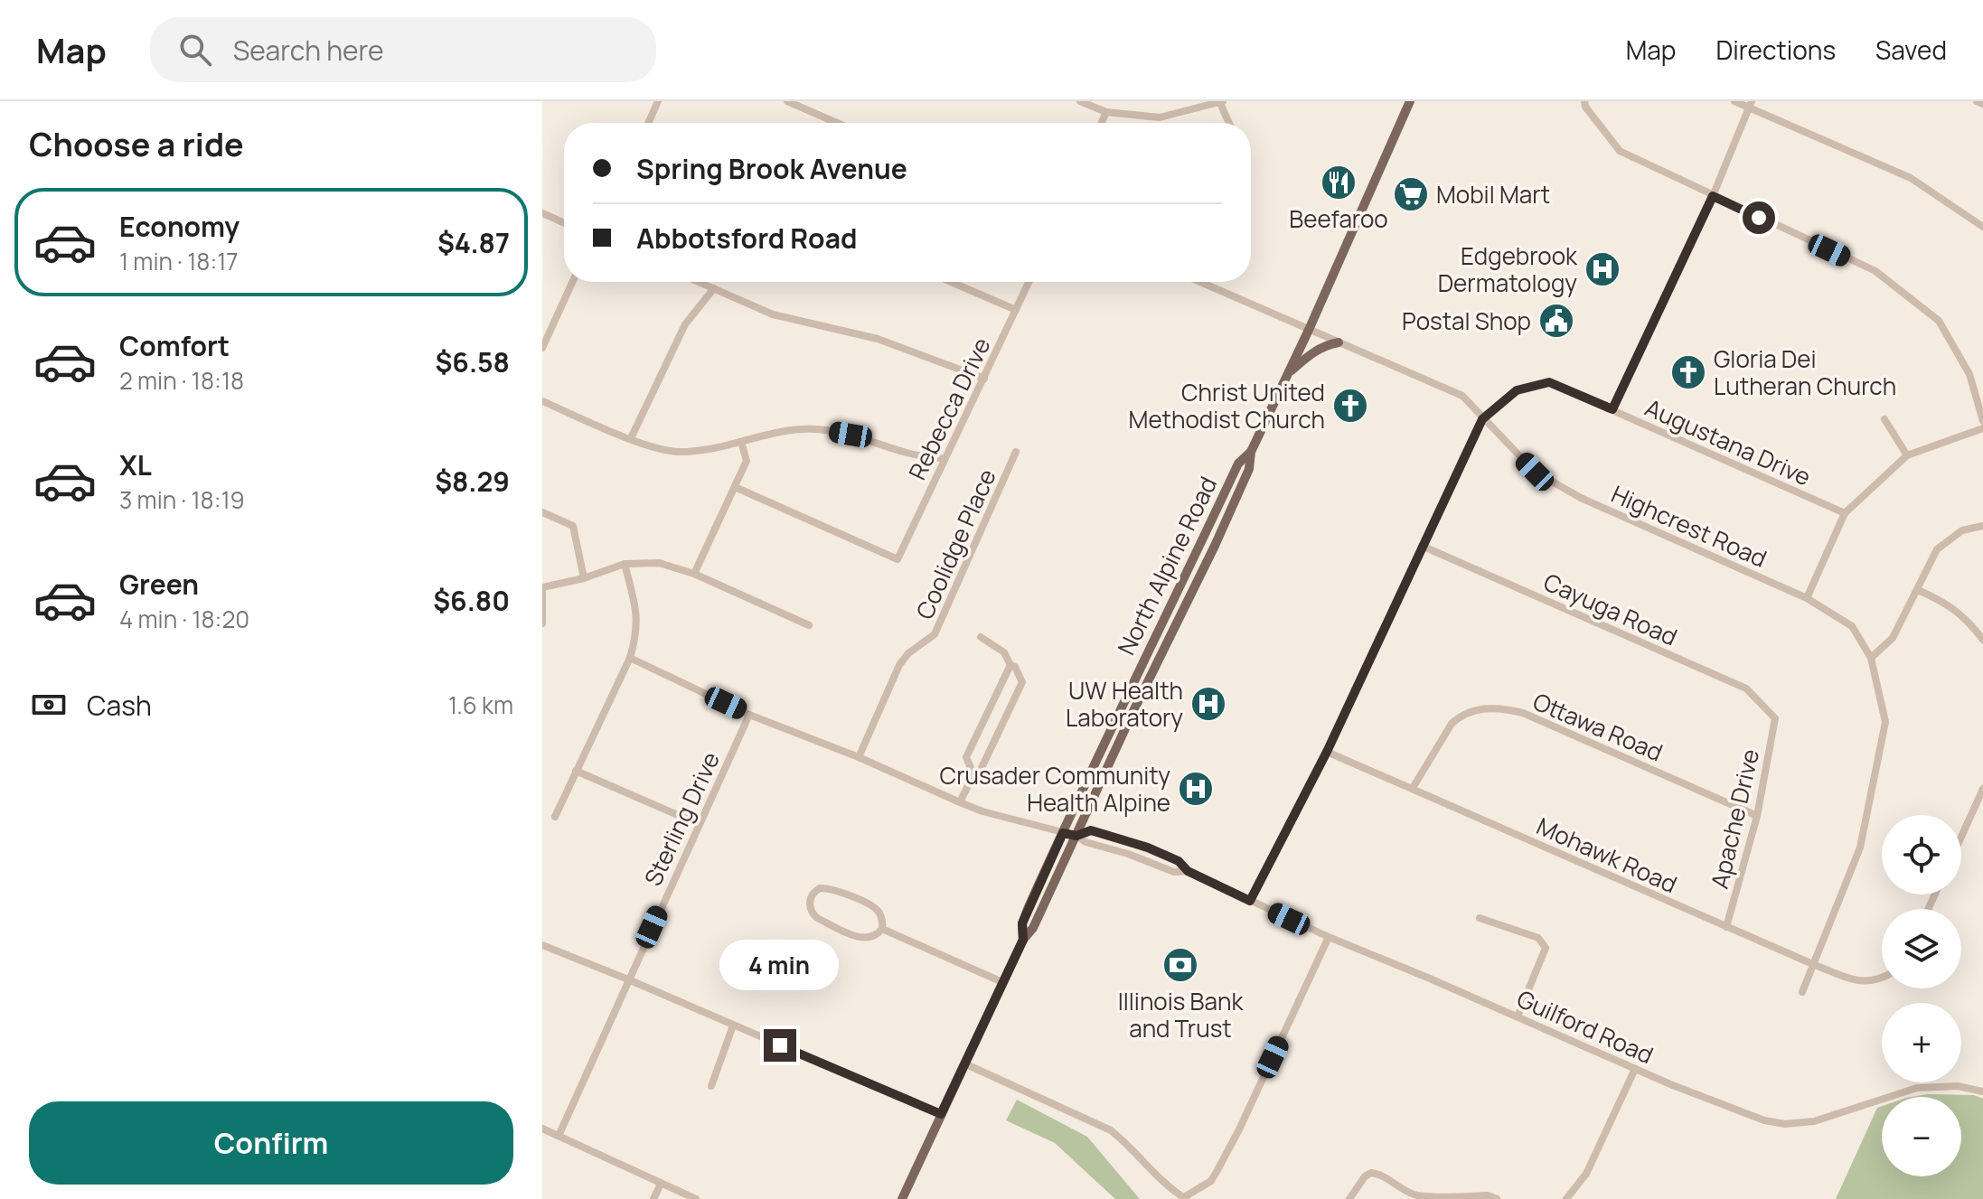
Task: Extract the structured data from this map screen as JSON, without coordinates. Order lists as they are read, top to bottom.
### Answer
{
  "streets": {
    "main road": ["North Alpine Road"],
    "street": [
      "Rebecca Drive",
      "Augustana Drive",
      "Highcrest Road",
      "Coolidge Place",
      "Cayuga Road",
      "Ottawa Road",
      "Sterling Drive",
      "Apache Drive",
      "Mohawk Road",
      "Guilford Road"
    ]
  },
  "crossings": [
    ["Augustana Drive", "Highcrest Road"],
    ["Highcrest Road", "North Alpine Road"],
    ["Highcrest Road", "Mohawk Road"],
    ["North Alpine Road", "Guilford Road"],
    ["Cayuga Road", "Apache Drive"],
    ["Ottawa Road", "Apache Drive"],
    ["Ottawa Road", "Mohawk Road"],
    ["Apache Drive", "Mohawk Road"]
  ],
  "places": {
    "restaurant": ["Beefaroo"],
    "supermarket": ["Mobil Mart"],
    "hospital": ["Edgebrook Dermatology", "UW Health Laboratory", "Crusader Community Health Alpine"],
    "public building": ["Postal Shop"],
    "church": ["Gloria Dei Lutheran Church", "Christ United Methodist Church"],
    "bank": ["Illinois Bank and Trust"]
  },
  "page": {
    "header": "Map",
    "search": "Search here",
    "nav": ["Map", "Directions", "Saved"],
    "heading": "Choose a ride",
    "banner": ["Spring Brook Avenue", "Abbotsford Road"],
    "list": [
      {
        "name": "Economy",
        "note": "1 min · 18:17",
        "value": "$4.87"
      },
      {
        "name": "Comfort",
        "note": "2 min · 18:18",
        "value": "$6.58"
      },
      {
        "name": "XL",
        "note": "3 min · 18:19",
        "value": "$8.29"
      },
      {
        "name": "Green",
        "note": "4 min · 18:20",
        "value": "$6.80"
      }
    ],
    "pay": ["Cash", "1.6 km"],
    "map_buttons": ["+", "−"],
    "bubble": "4 min",
    "buttons": "Confirm"
  }
}
